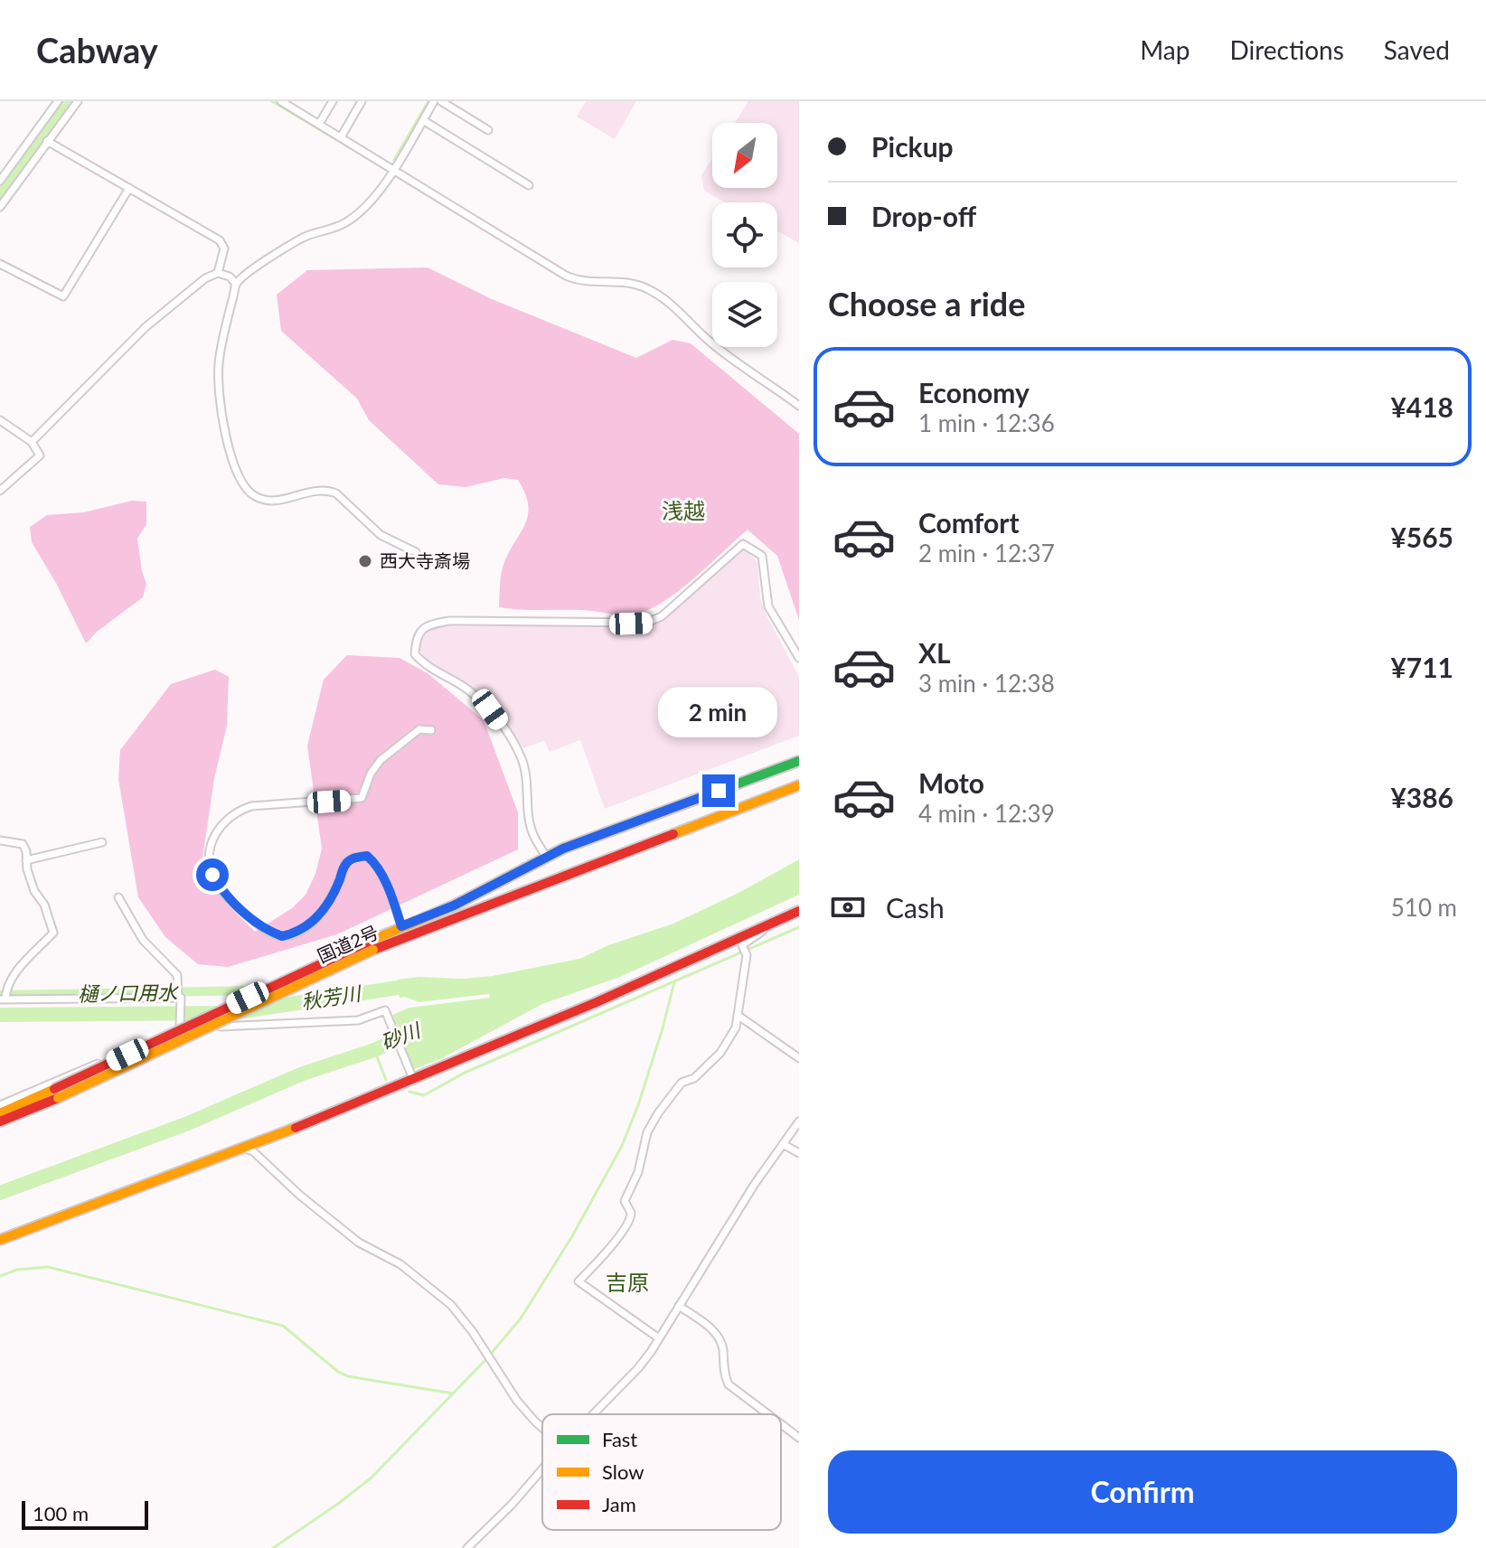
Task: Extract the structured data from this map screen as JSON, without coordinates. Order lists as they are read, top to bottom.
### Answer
{
  "streets": {
    "main road": ["国道2号"]
  },
  "districts": ["浅越", "吉原"],
  "water": ["樋ノ口用水", "秋芳川", "砂川"],
  "places": ["西大寺斎場"],
  "legend": ["Fast", "Slow", "Jam"],
  "scale_bar": "100 m",
  "north": "bottom left",
  "page": {
    "header": "Cabway",
    "nav": ["Map", "Directions", "Saved"],
    "banner": ["Pickup", "Drop-off"],
    "heading": "Choose a ride",
    "list": [
      {
        "name": "Economy",
        "note": "1 min · 12:36",
        "value": "¥418"
      },
      {
        "name": "Comfort",
        "note": "2 min · 12:37",
        "value": "¥565"
      },
      {
        "name": "XL",
        "note": "3 min · 12:38",
        "value": "¥711"
      },
      {
        "name": "Moto",
        "note": "4 min · 12:39",
        "value": "¥386"
      }
    ],
    "bubble": "2 min",
    "pay": ["Cash", "510 m"],
    "buttons": "Confirm",
    "scale": "100 m"
  }
}
